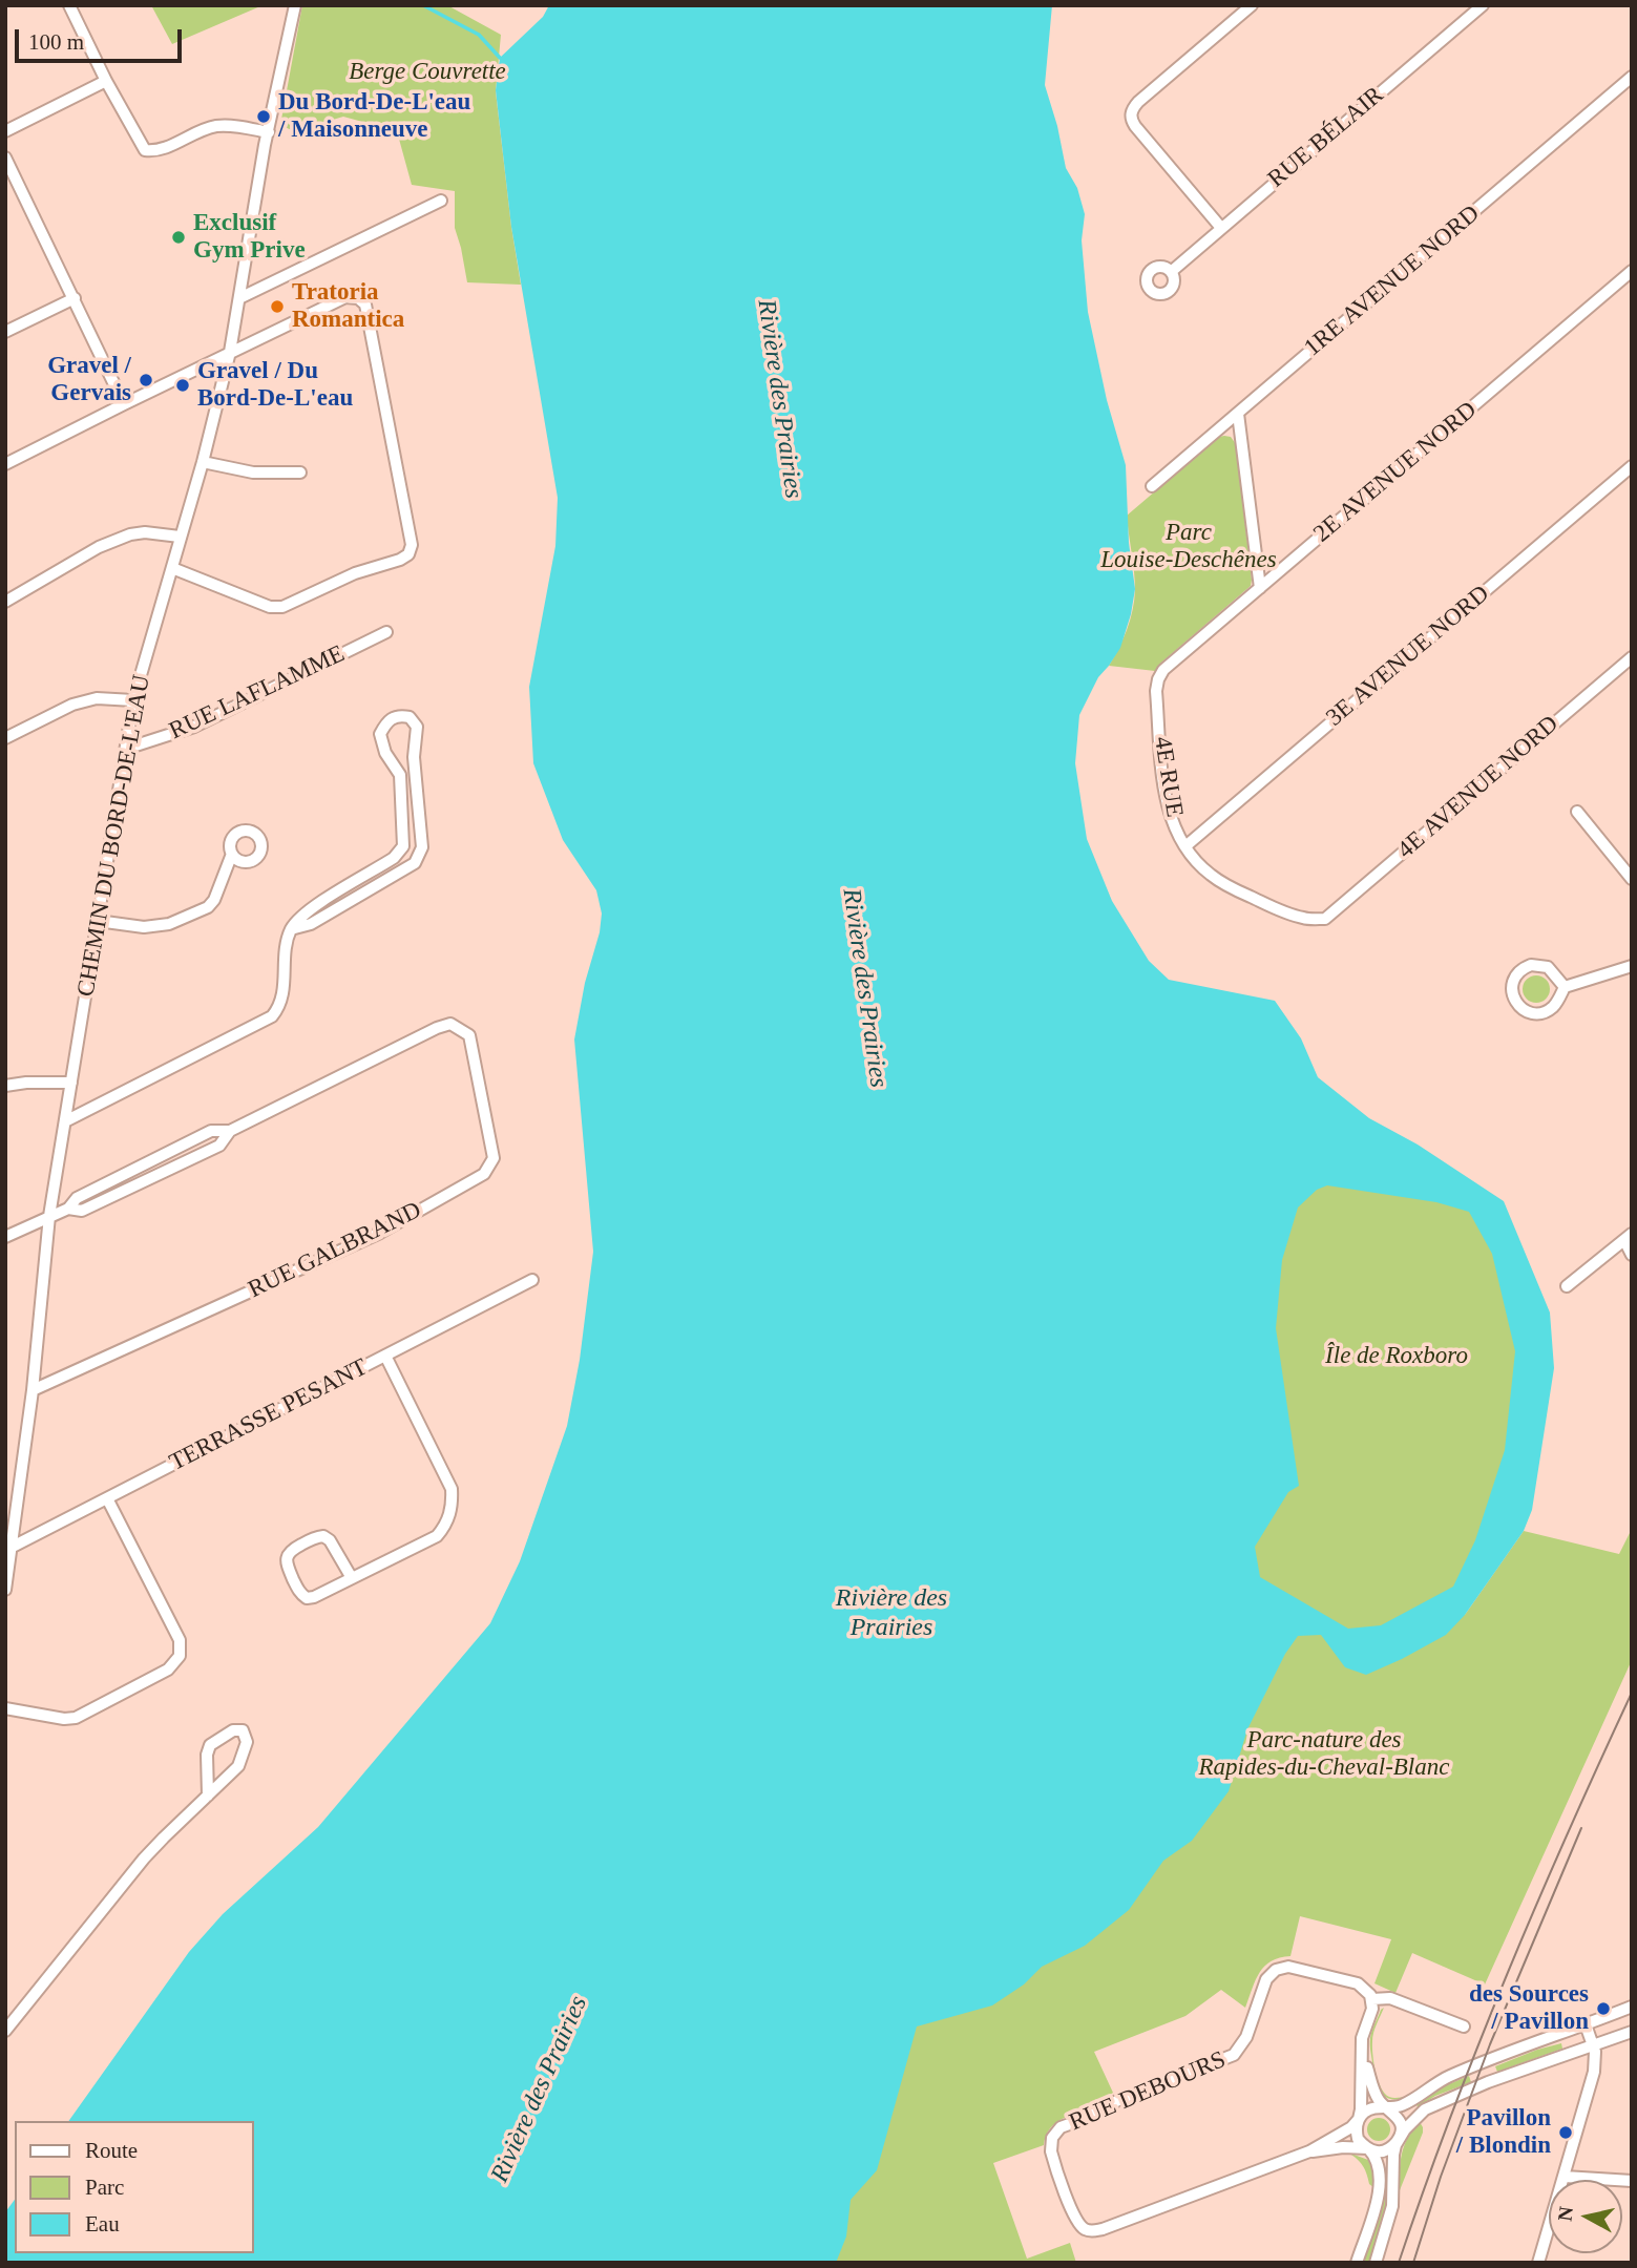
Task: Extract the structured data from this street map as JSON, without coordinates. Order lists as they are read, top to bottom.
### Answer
{
  "streets": {
    "street": [
      "RUE BÉLAIR",
      "1RE AVENUE NORD",
      "2E AVENUE NORD",
      "3E AVENUE NORD",
      "RUE LAFLAMME",
      "4E RUE",
      "4E AVENUE NORD",
      "CHEMIN DU BORD-DE-L'EAU",
      "RUE GALBRAND",
      "TERRASSE PESANT",
      "RUE DEBOURS"
    ]
  },
  "crossings": [
    ["2E AVENUE NORD", "4E RUE"],
    ["3E AVENUE NORD", "4E RUE"],
    ["RUE LAFLAMME", "CHEMIN DU BORD-DE-L'EAU"],
    ["4E RUE", "4E AVENUE NORD"],
    ["CHEMIN DU BORD-DE-L'EAU", "RUE GALBRAND"],
    ["CHEMIN DU BORD-DE-L'EAU", "TERRASSE PESANT"]
  ],
  "water": ["Rivière des Prairies"],
  "parks": [
    "Berge Couvrette",
    "Parc Louise-Deschênes",
    "Île de Roxboro",
    "Parc-nature des Rapides-du-Cheval-Blanc"
  ],
  "places": [
    "Du Bord-De-L'eau / Maisonneuve",
    "Exclusif Gym Prive",
    "Tratoria Romantica",
    "Gravel / Gervais",
    "Gravel / Du Bord-De-L'eau",
    "des Sources / Pavillon",
    "Pavillon / Blondin"
  ],
  "legend": ["Route", "Parc", "Eau"],
  "scale_bar": "100 m",
  "north": "left"
}
